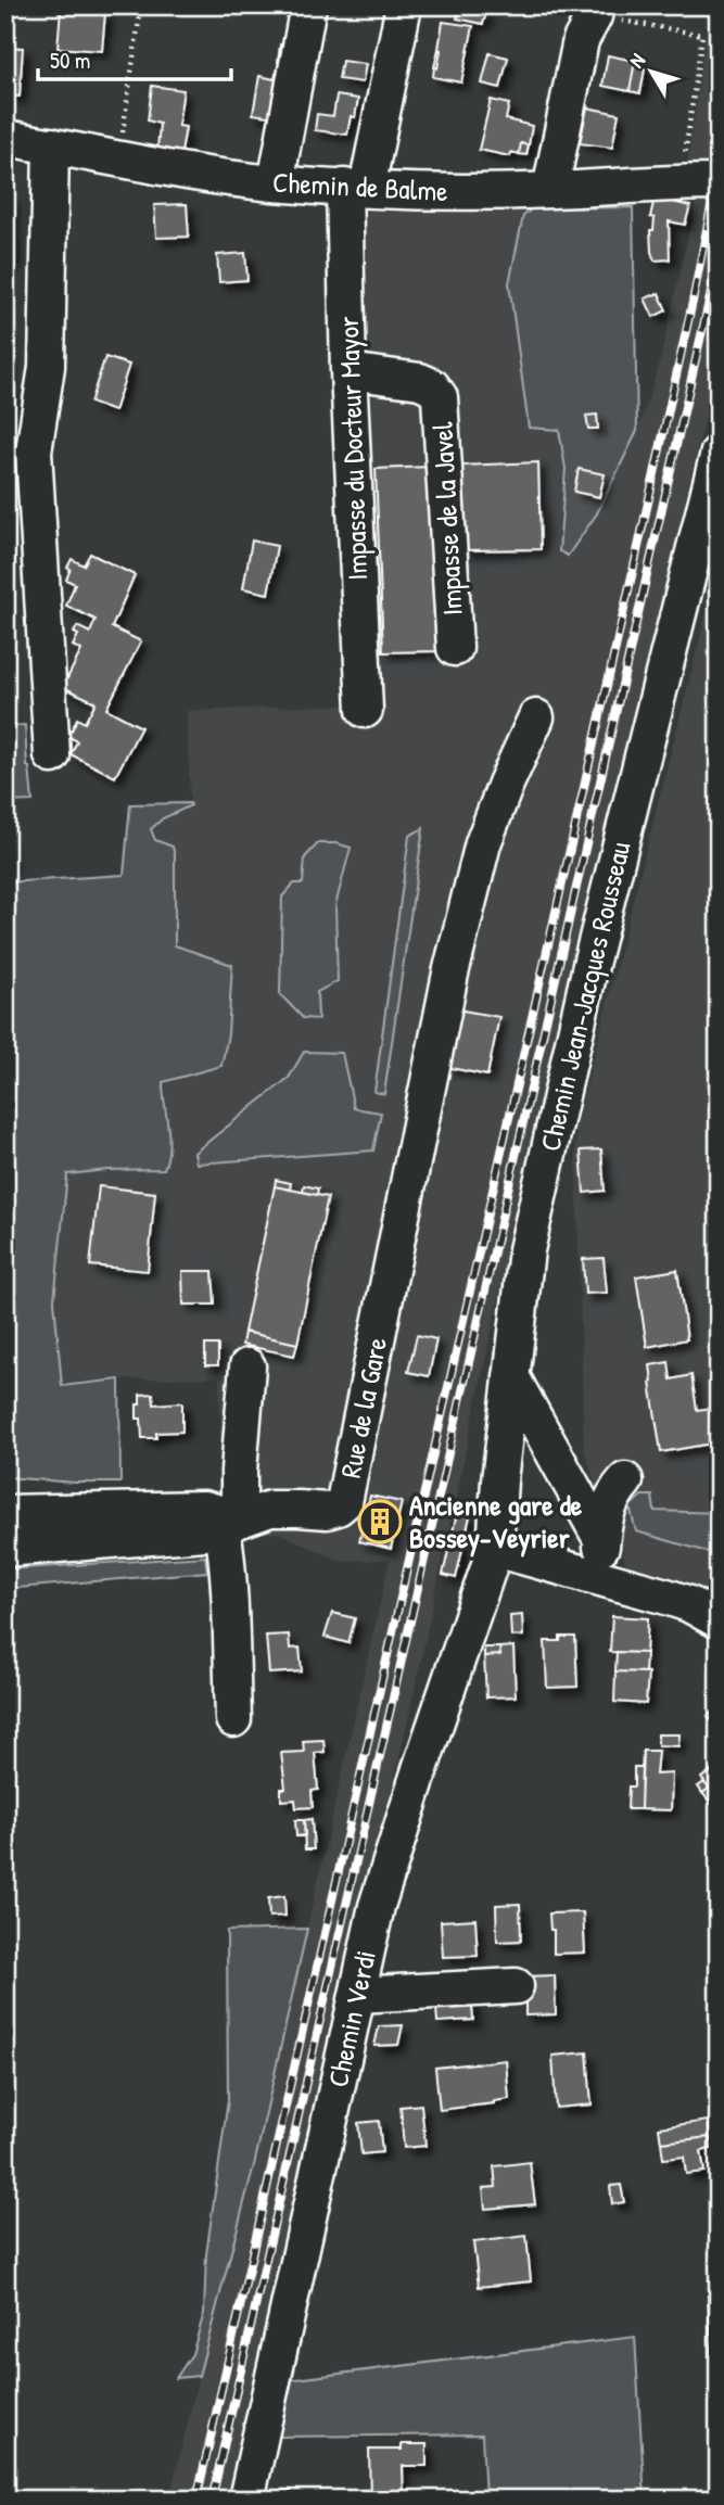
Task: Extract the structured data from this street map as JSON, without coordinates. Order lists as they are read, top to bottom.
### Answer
{
  "streets": {
    "street": [
      "Chemin de Balme",
      "Impasse du Docteur Mayor",
      "Impasse de la Javel",
      "Chemin Jean-Jacques Rousseau",
      "Rue de la Gare",
      "Chemin Verdi"
    ]
  },
  "crossings": [
    ["Chemin de Balme", "Impasse du Docteur Mayor"],
    ["Impasse du Docteur Mayor", "Impasse de la Javel"],
    ["Chemin Jean-Jacques Rousseau", "Chemin Verdi"]
  ],
  "places": {
    "building": ["Ancienne gare de Bossey-Veyrier"]
  },
  "scale_bar": "50 m",
  "north": "top left"
}
